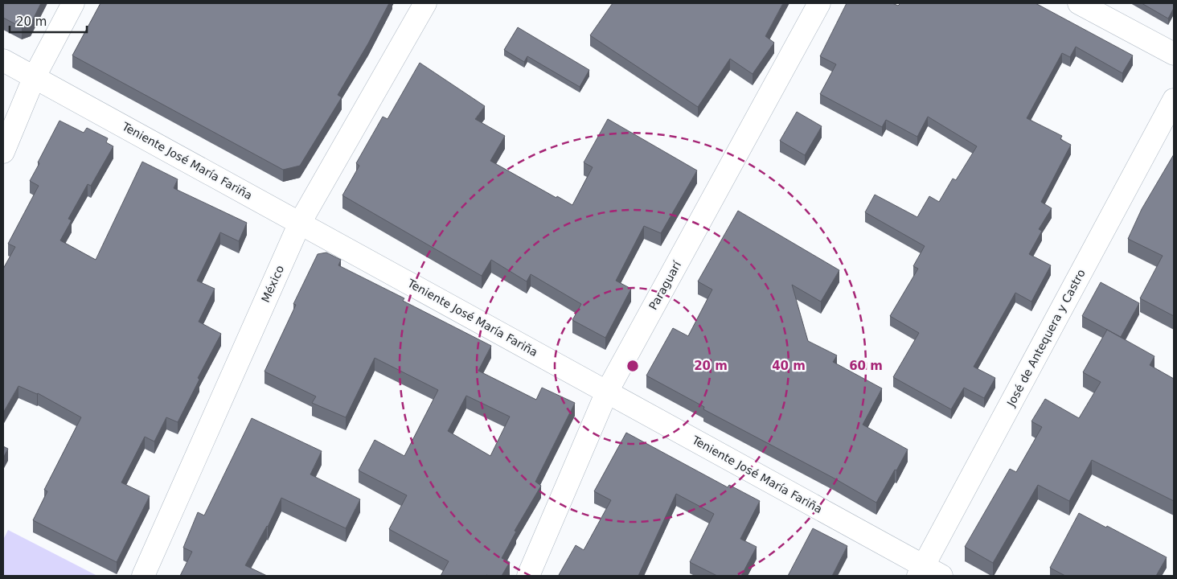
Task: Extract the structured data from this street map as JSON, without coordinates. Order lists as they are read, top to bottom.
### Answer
{
  "streets": {
    "street": [
      "Teniente José María Fariña",
      "México",
      "Paraguarí",
      "José de Antequera y Castro"
    ]
  },
  "crossings": [
    ["Teniente José María Fariña", "México"],
    ["Teniente José María Fariña", "Paraguarí"],
    ["Teniente José María Fariña", "José de Antequera y Castro"]
  ],
  "scale_bar": "20 m",
  "rings": ["20 m", "40 m", "60 m"]
}
